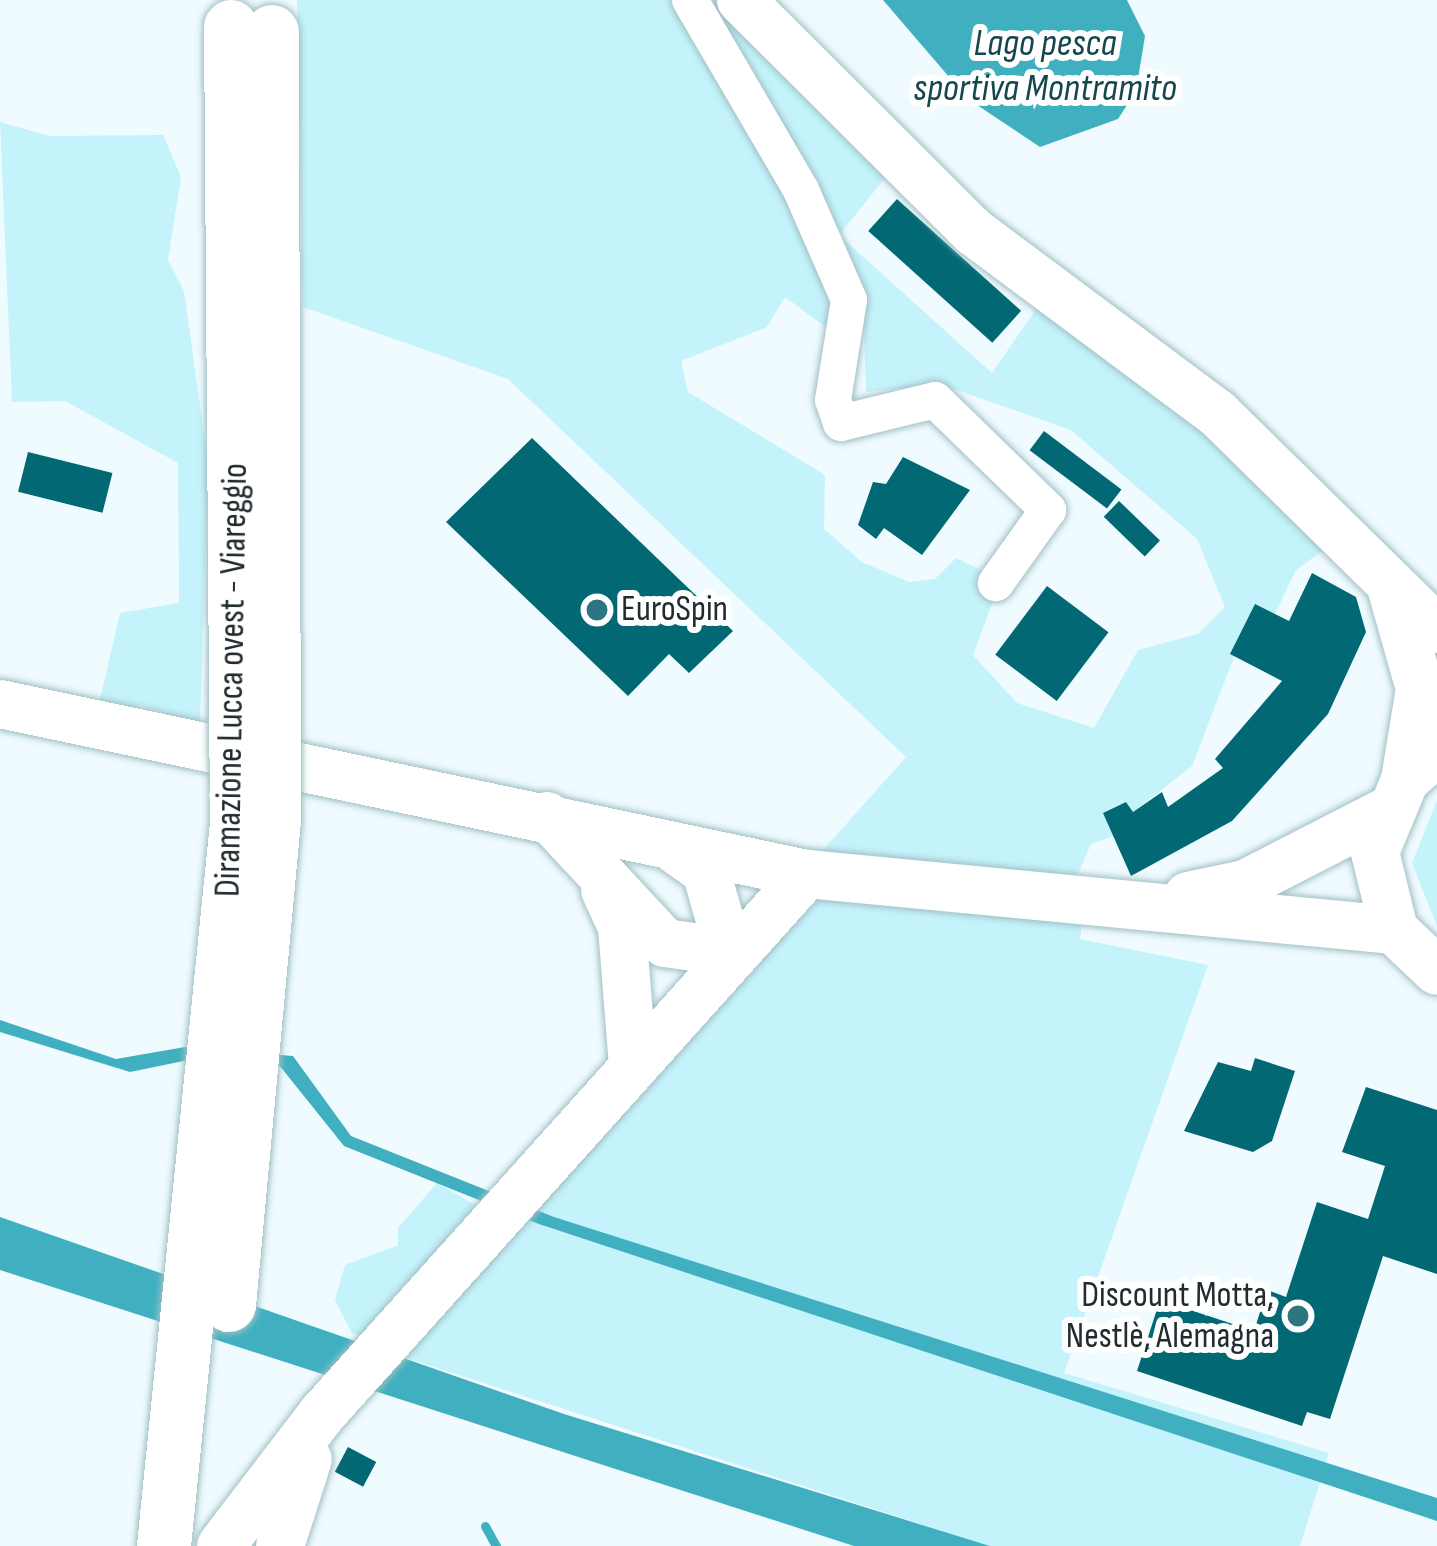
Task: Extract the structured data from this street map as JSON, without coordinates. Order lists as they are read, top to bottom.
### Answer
{
  "streets": {
    "highway": ["Diramazione Lucca ovest - Viareggio"]
  },
  "water": ["Lago pesca sportiva Montramito"],
  "places": ["EuroSpin", "Discount Motta, Nestlè, Alemagna"]
}
